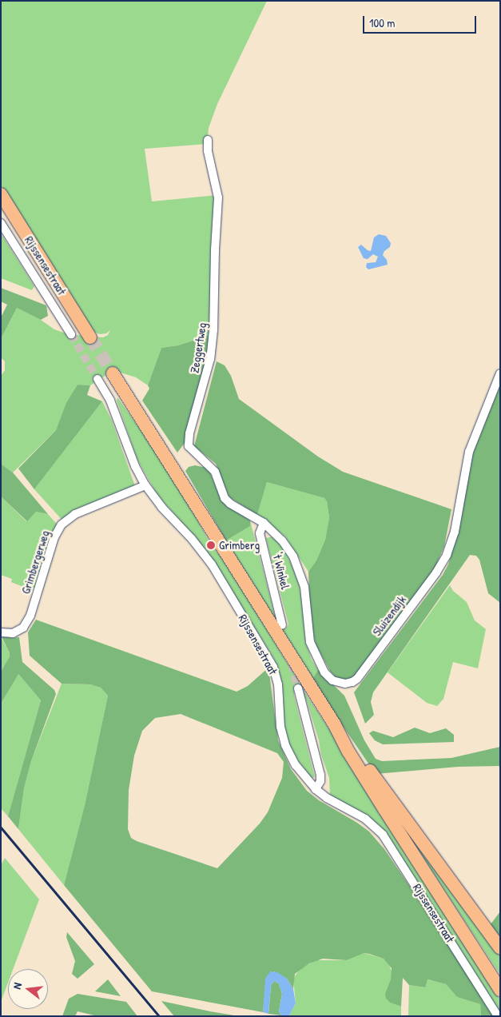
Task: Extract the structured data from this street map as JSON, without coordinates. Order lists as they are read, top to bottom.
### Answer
{
  "streets": {
    "main road": ["Rijssensestraat"],
    "street": [
      "Zeggertweg",
      "Grimbergerweg",
      "'t Winkel",
      "Sluizendijk"
    ]
  },
  "crossings": [
    ["Rijssensestraat", "Grimbergerweg"],
    ["Zeggertweg", "'t Winkel"],
    ["Zeggertweg", "Sluizendijk"],
    ["'t Winkel", "Sluizendijk"]
  ],
  "places": ["Grimberg"],
  "scale_bar": "100 m",
  "north": "left"
}
